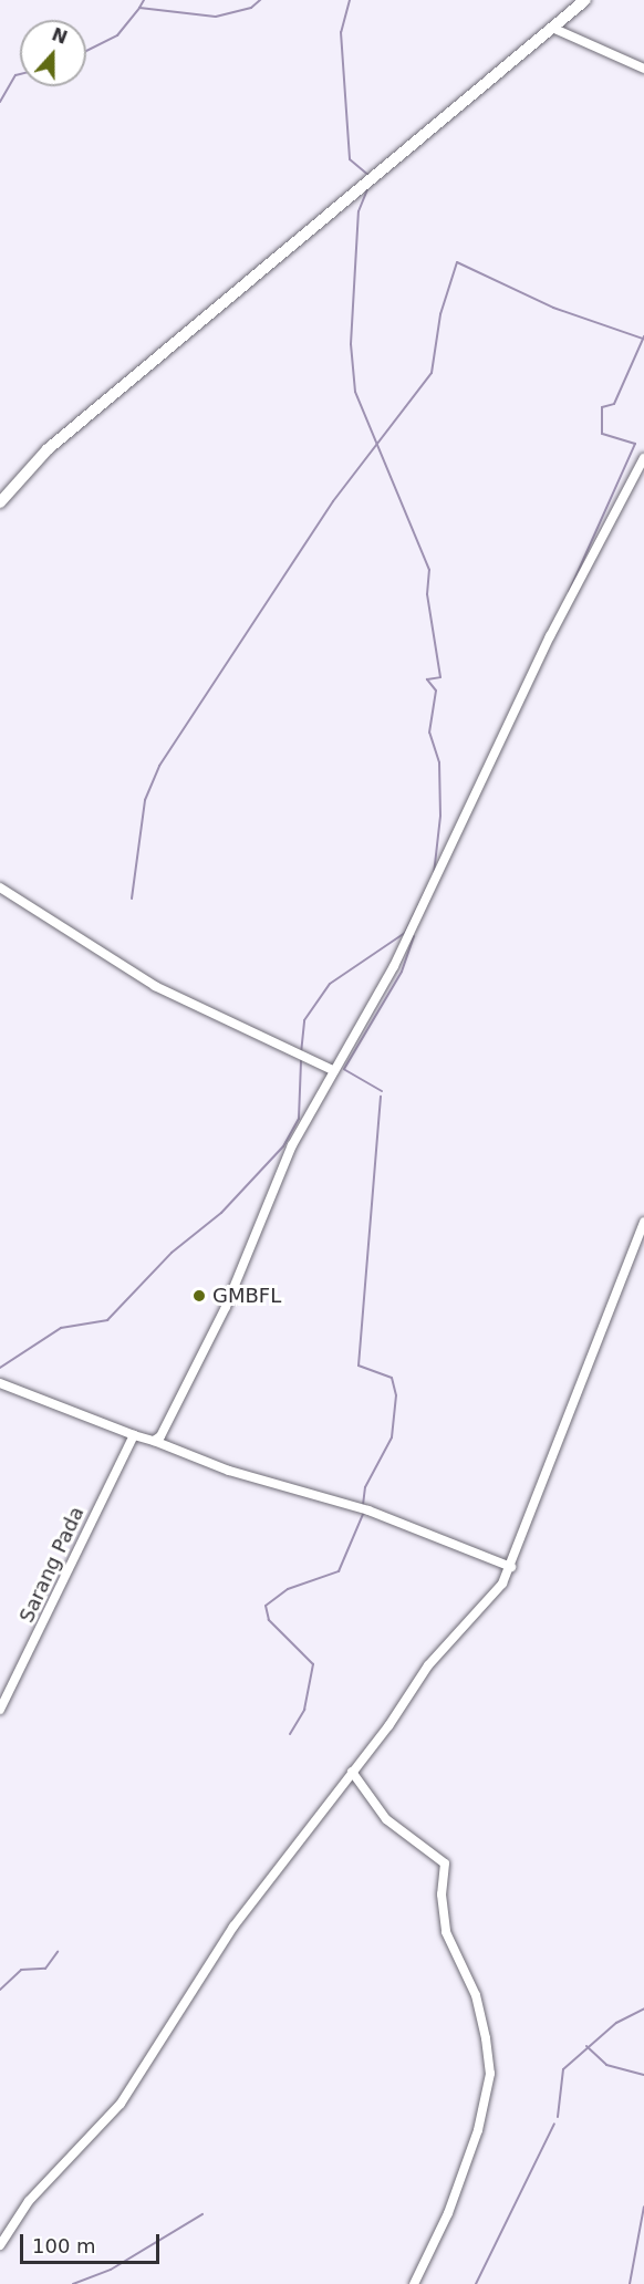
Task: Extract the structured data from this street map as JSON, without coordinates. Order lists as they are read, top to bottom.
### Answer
{
  "streets": {
    "street": ["Sarang Pada"]
  },
  "places": ["GMBFL"],
  "scale_bar": "100 m",
  "north": "top"
}
